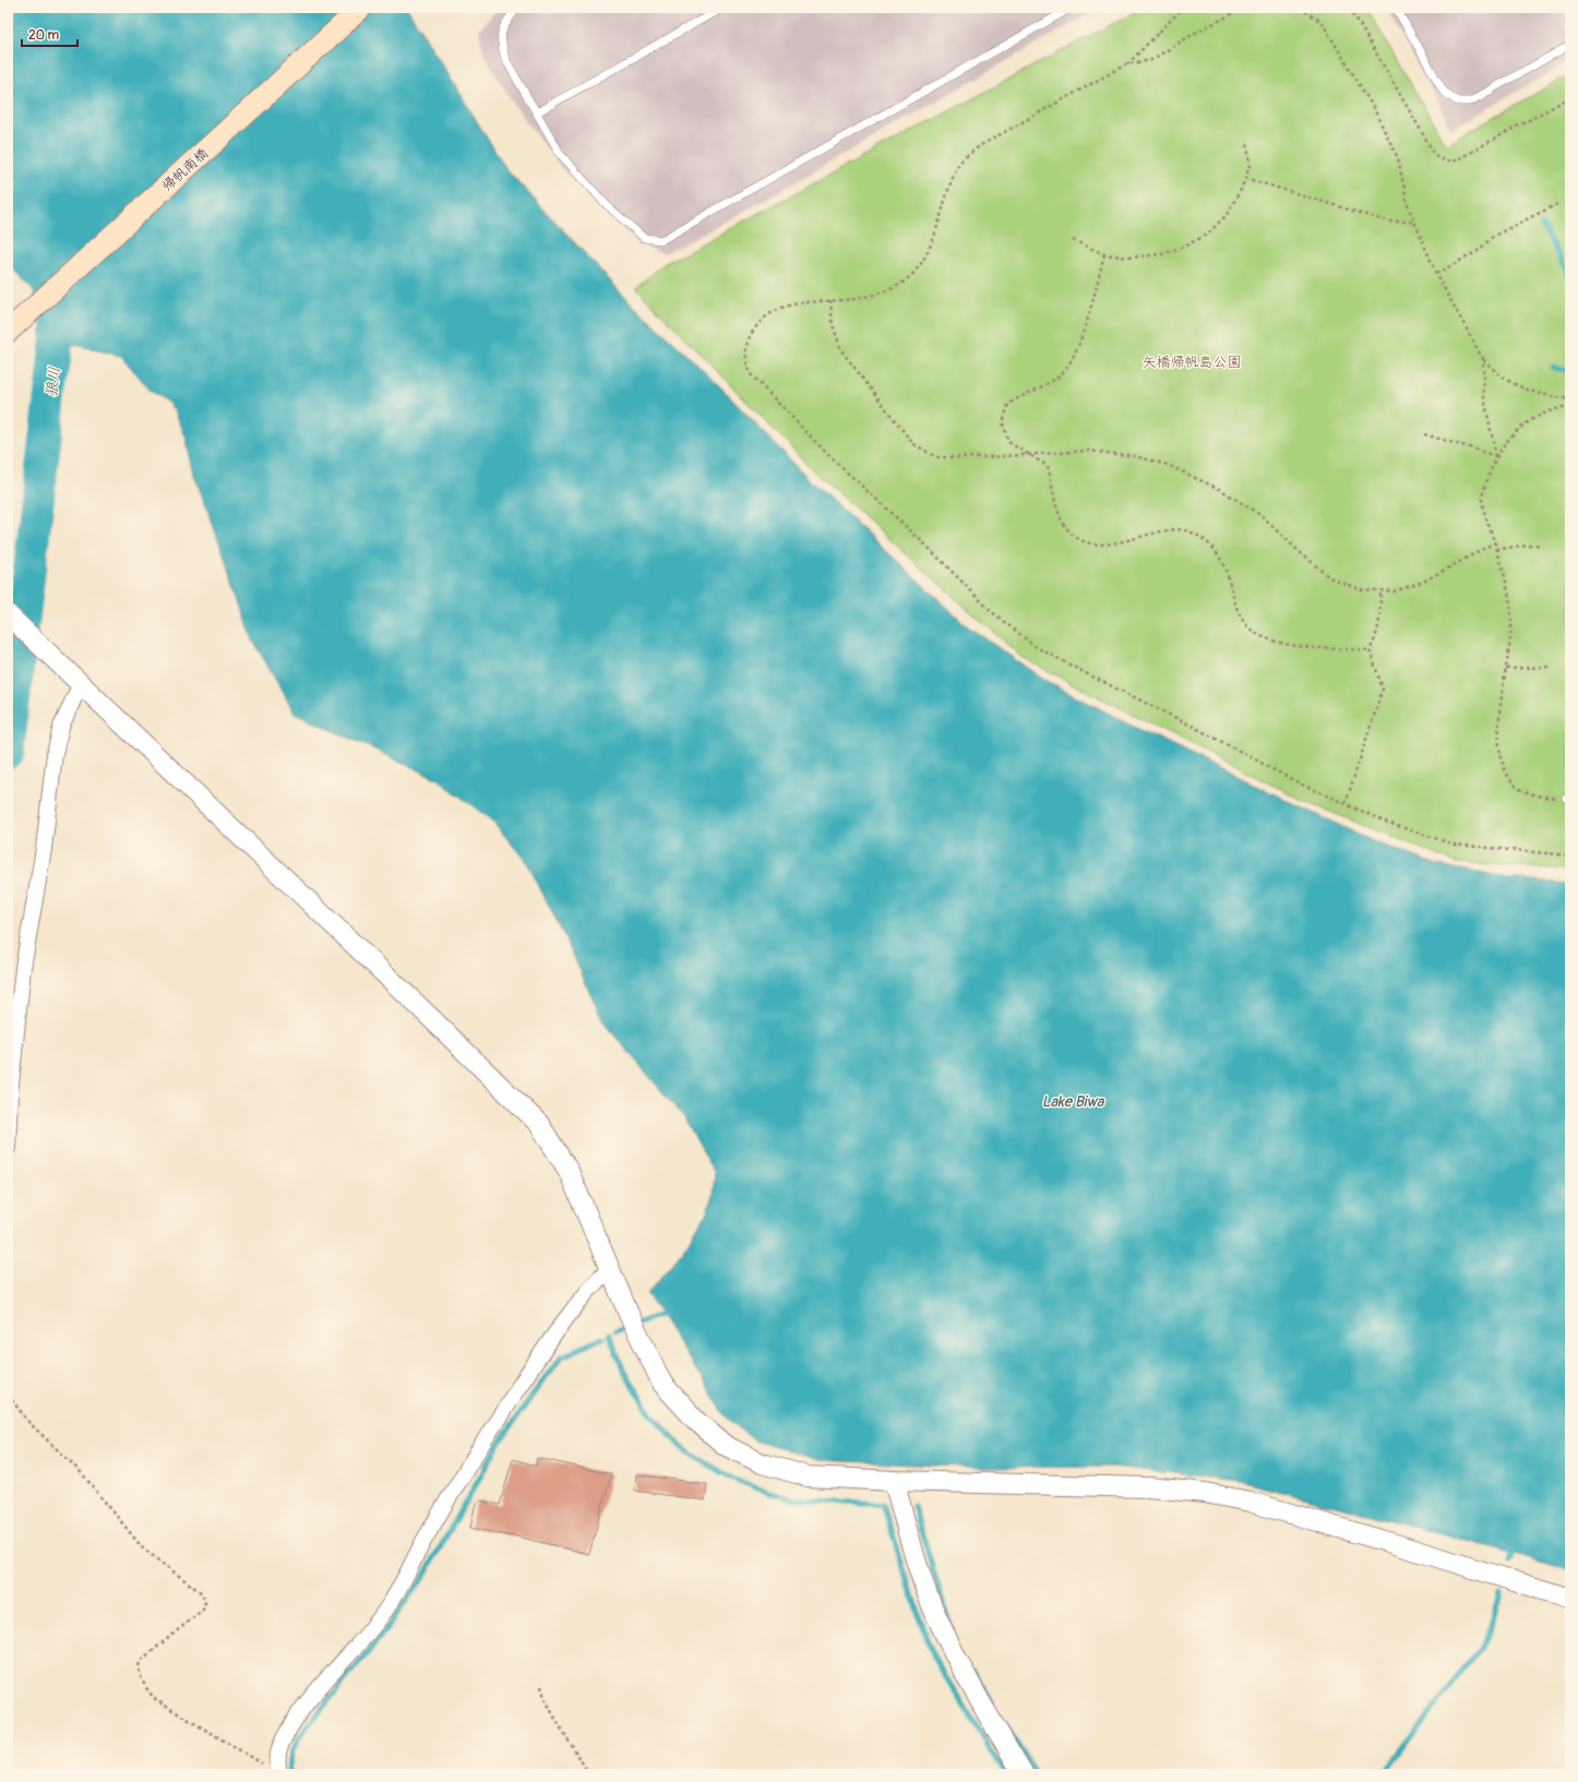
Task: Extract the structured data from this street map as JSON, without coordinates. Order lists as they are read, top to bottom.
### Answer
{
  "streets": {
    "main road": ["帰帆南橋"]
  },
  "water": ["狼川", "Lake Biwa"],
  "parks": ["矢橋帰帆島公園"],
  "scale_bar": "20 m"
}
